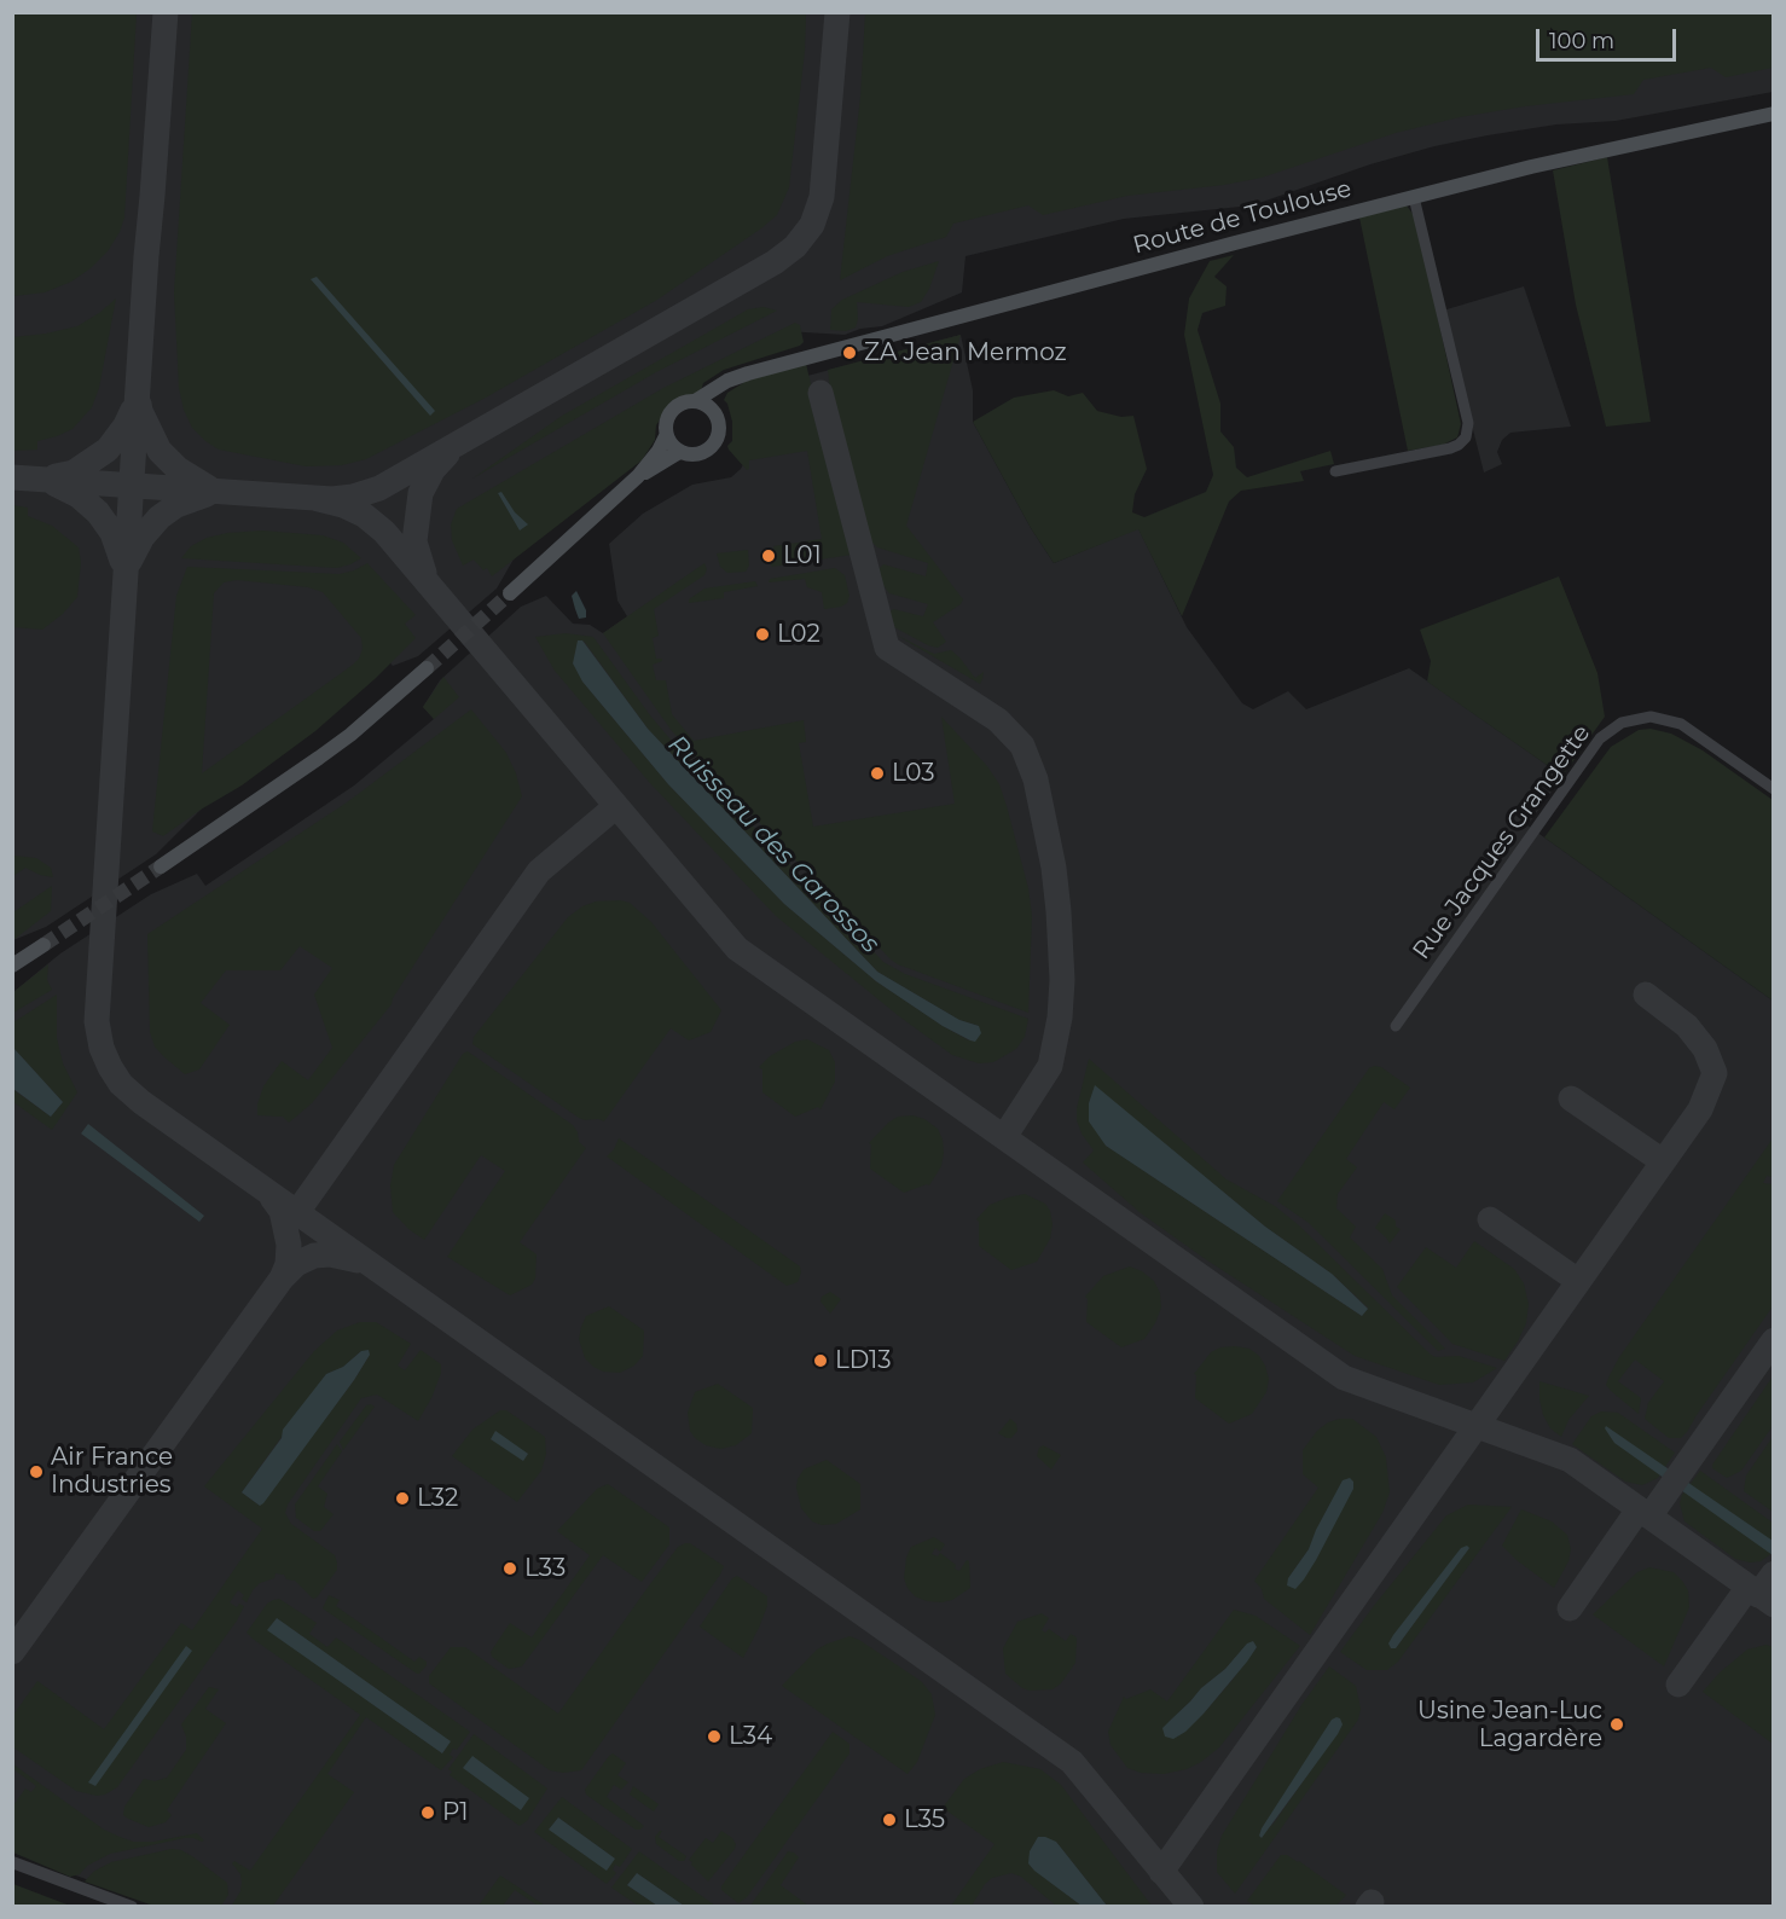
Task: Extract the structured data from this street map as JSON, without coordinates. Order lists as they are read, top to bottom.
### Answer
{
  "streets": {
    "main road": ["Route de Toulouse"],
    "street": ["Rue Jacques Grangette"]
  },
  "water": ["Ruisseau des Garossos"],
  "places": [
    "ZA Jean Mermoz",
    "L01",
    "L02",
    "L03",
    "LD13",
    "Air France Industries",
    "L32",
    "L33",
    "Usine Jean-Luc Lagardère",
    "L34",
    "P1",
    "L35"
  ],
  "scale_bar": "100 m"
}
